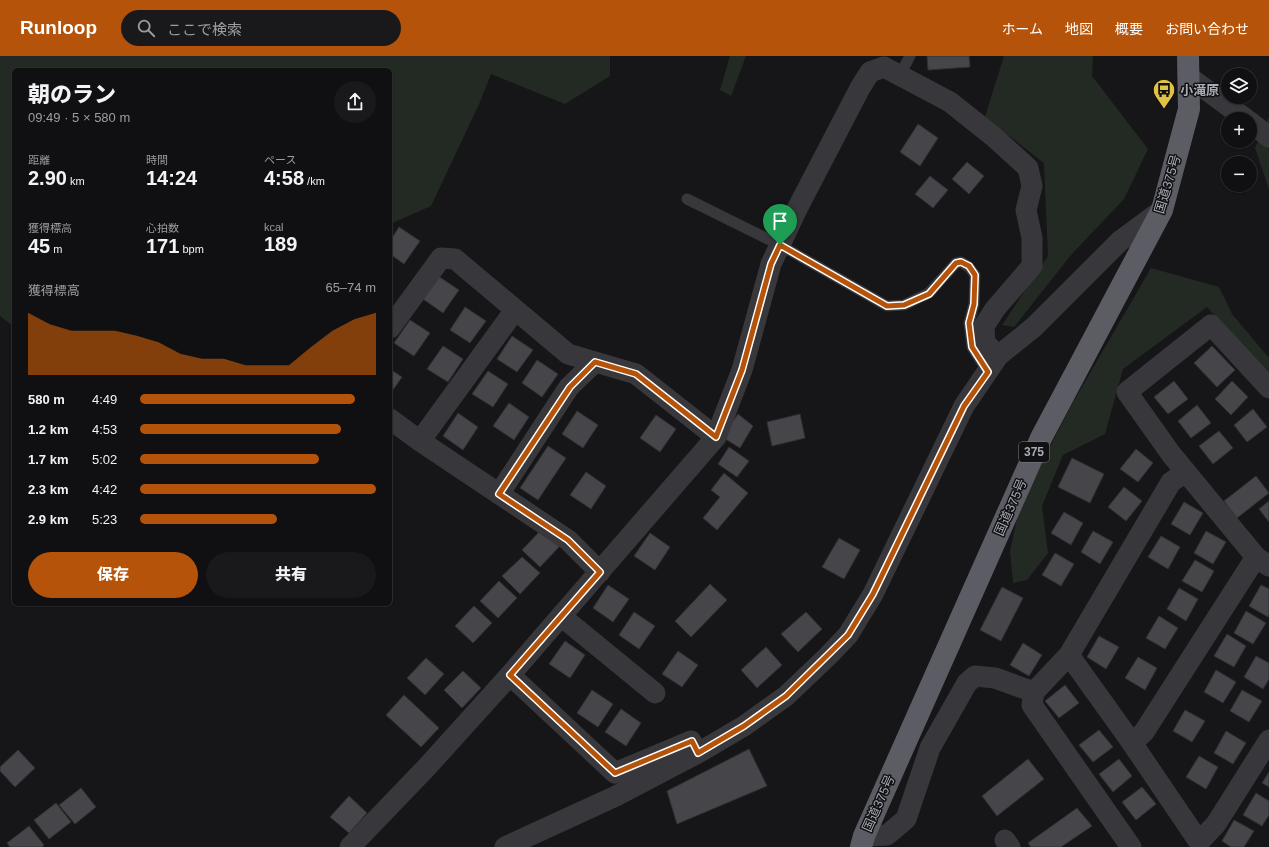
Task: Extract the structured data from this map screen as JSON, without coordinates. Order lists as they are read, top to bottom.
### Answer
{
  "streets": {
    "highway": ["国道375号", "375"]
  },
  "places": {
    "bus stop": ["小滝原"]
  },
  "page": {
    "header": "Runloop",
    "search": "ここで検索",
    "nav": [
      "ホーム",
      "地図",
      "概要",
      "お問い合わせ"
    ],
    "map_buttons": ["+", "−"],
    "heading": ["朝のラン", "09:49 · 5 × 580 m"],
    "stats": [
      ["距離", "2.90 km"],
      ["時間", "14:24"],
      ["ペース", "4:58 /km"],
      ["獲得標高", "45 m"],
      ["心拍数", "171 bpm"],
      ["kcal", "189"]
    ],
    "chart": ["獲得標高", "65–74 m"],
    "list": [
      {
        "name": "580 m",
        "note": "4:49"
      },
      {
        "name": "1.2 km",
        "note": "4:53"
      },
      {
        "name": "1.7 km",
        "note": "5:02"
      },
      {
        "name": "2.3 km",
        "note": "4:42"
      },
      {
        "name": "2.9 km",
        "note": "5:23"
      }
    ],
    "buttons": ["保存", "共有"]
  }
}
